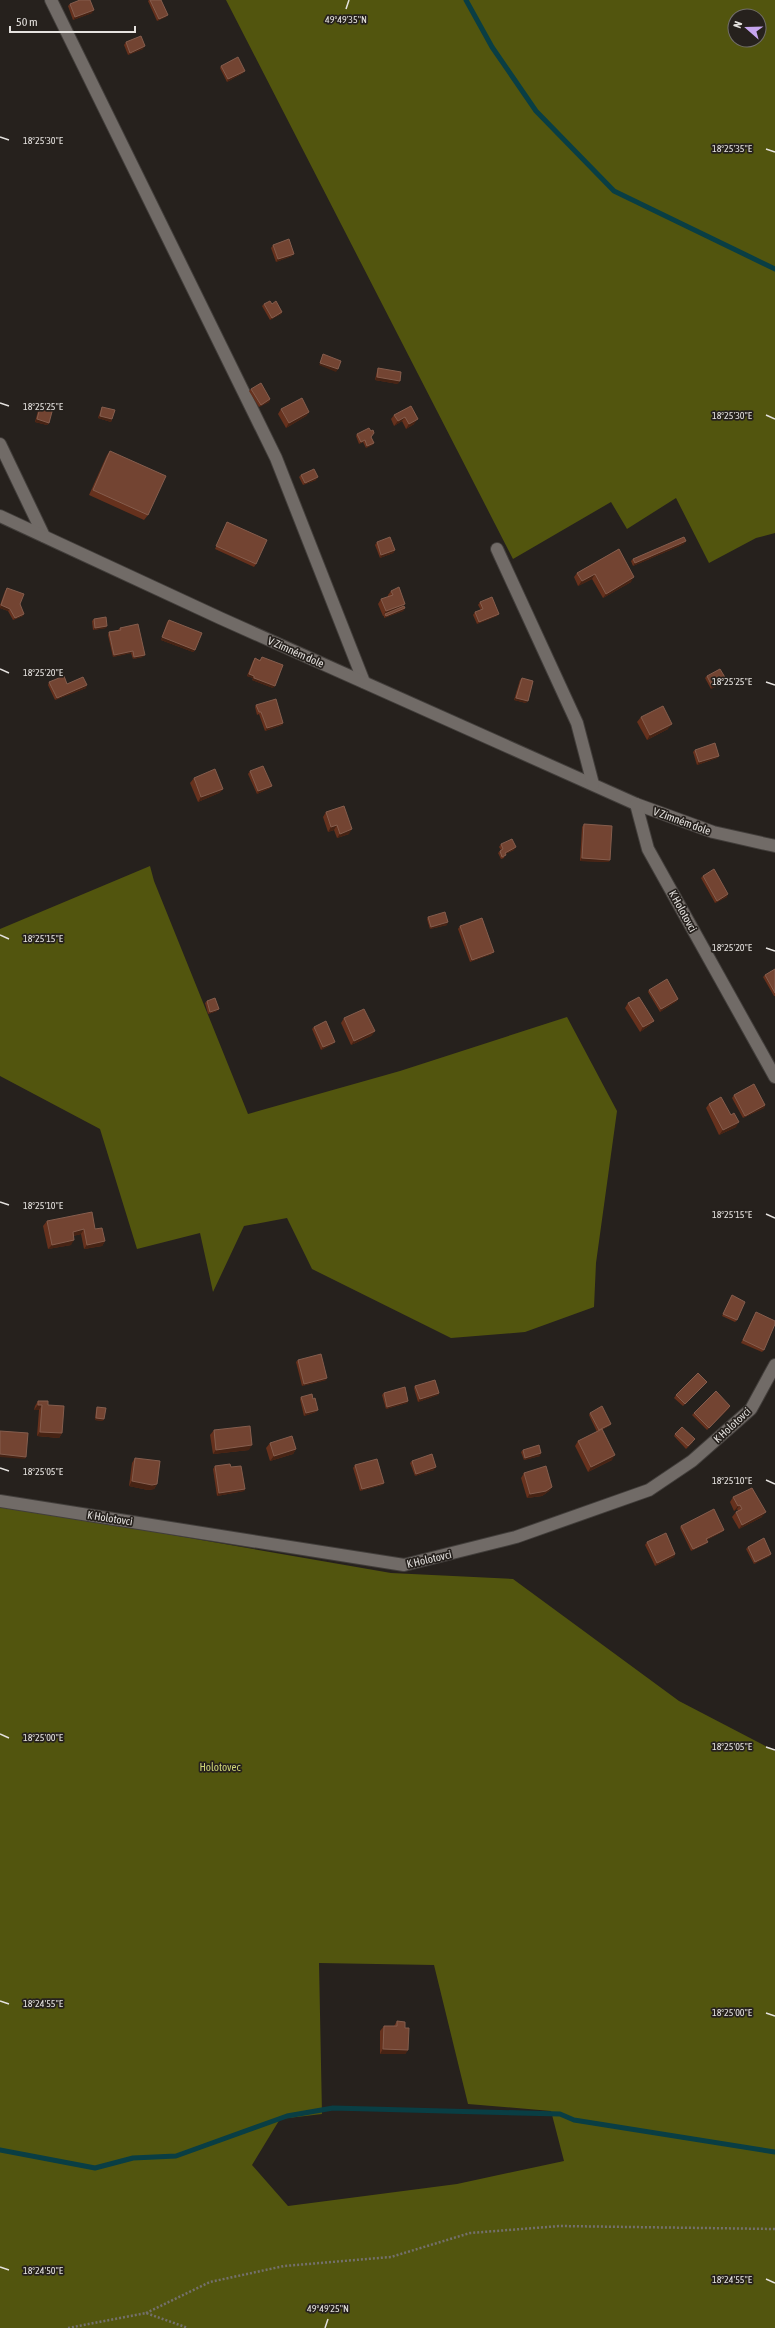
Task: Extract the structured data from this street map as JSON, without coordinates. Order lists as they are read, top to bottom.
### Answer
{
  "streets": {
    "street": ["V Zimném dole", "K Holotovci"]
  },
  "crossings": [
    ["V Zimném dole", "K Holotovci"]
  ],
  "parks": ["Holotovec"],
  "scale_bar": "50 m",
  "north": "left",
  "coordinates": [
    "49°49'35\"N",
    "18°25'30\"E",
    "18°25'35\"E",
    "18°25'25\"E",
    "18°25'20\"E",
    "18°25'15\"E",
    "18°25'10\"E",
    "18°25'05\"E",
    "18°25'00\"E",
    "18°24'55\"E",
    "18°24'50\"E",
    "49°49'25\"N"
  ]
}
